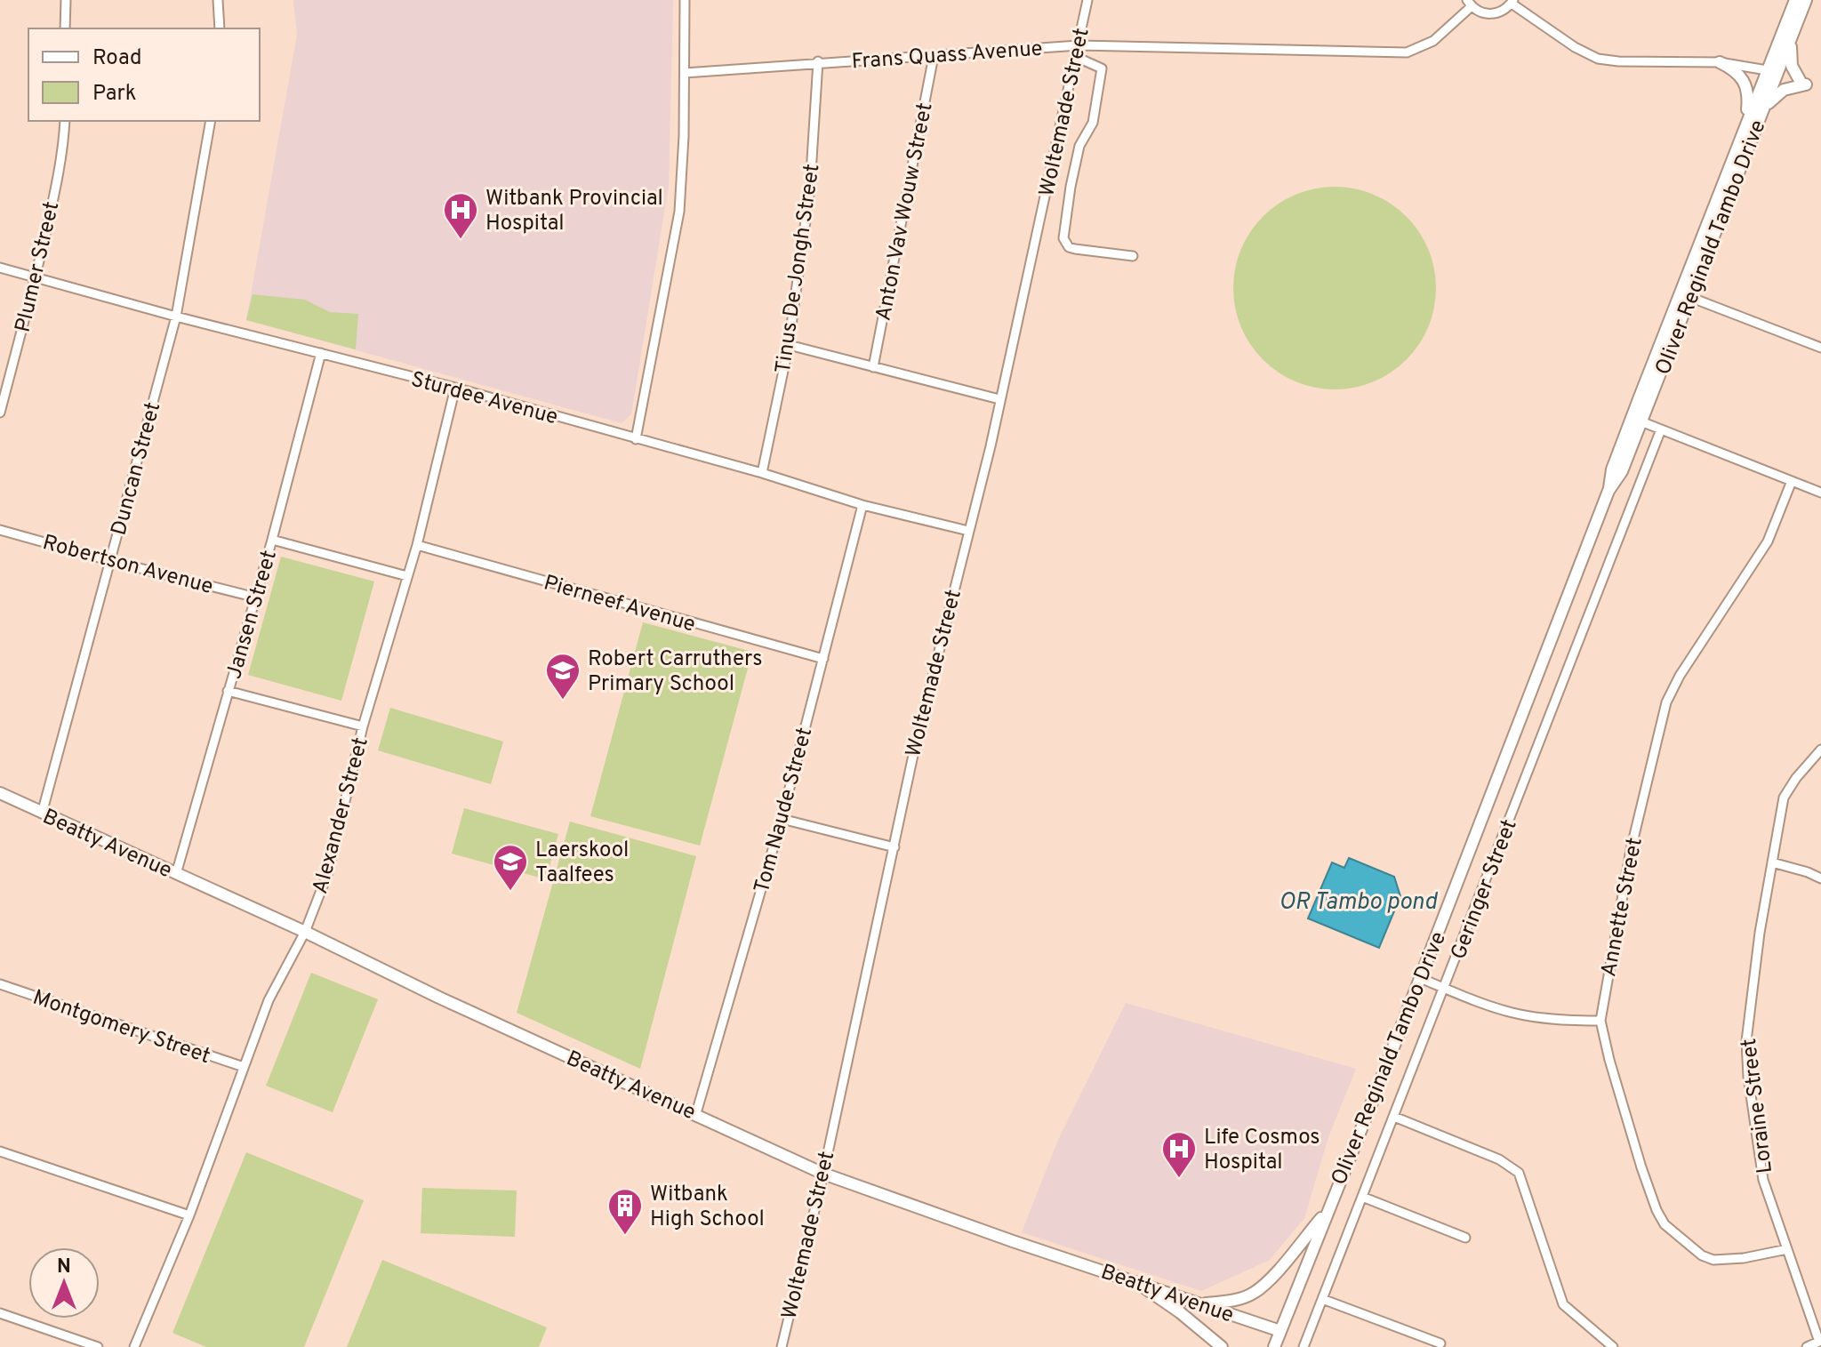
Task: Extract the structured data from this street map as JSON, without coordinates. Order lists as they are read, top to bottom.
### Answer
{
  "streets": {
    "main road": ["Oliver Reginald Tambo Drive", "Beatty Avenue"],
    "street": [
      "Frans Quass Avenue",
      "Woltemade Street",
      "Anton Vav Wouw Street",
      "Plumer Street",
      "Tinus De Jongh Street",
      "Sturdee Avenue",
      "Duncan Street",
      "Robertson Avenue",
      "Pierneef Avenue",
      "Jansen Street",
      "Tom Naude Street",
      "Alexander Street",
      "Geringer Street",
      "Annette Street",
      "Montgomery Street",
      "Loraine Street"
    ]
  },
  "crossings": [
    ["Frans Quass Avenue", "Woltemade Street"],
    ["Frans Quass Avenue", "Anton Vav Wouw Street"],
    ["Frans Quass Avenue", "Tinus De Jongh Street"],
    ["Woltemade Street", "Sturdee Avenue"],
    ["Woltemade Street", "Beatty Avenue"],
    ["Oliver Reginald Tambo Drive", "Beatty Avenue"],
    ["Plumer Street", "Sturdee Avenue"],
    ["Tinus De Jongh Street", "Sturdee Avenue"],
    ["Sturdee Avenue", "Duncan Street"],
    ["Sturdee Avenue", "Jansen Street"],
    ["Sturdee Avenue", "Tom Naude Street"],
    ["Sturdee Avenue", "Alexander Street"],
    ["Duncan Street", "Robertson Avenue"],
    ["Duncan Street", "Beatty Avenue"],
    ["Robertson Avenue", "Jansen Street"],
    ["Pierneef Avenue", "Tom Naude Street"],
    ["Pierneef Avenue", "Alexander Street"],
    ["Jansen Street", "Beatty Avenue"],
    ["Tom Naude Street", "Beatty Avenue"],
    ["Alexander Street", "Beatty Avenue"],
    ["Alexander Street", "Montgomery Street"],
    ["Annette Street", "Loraine Street"]
  ],
  "water": ["OR Tambo pond"],
  "places": {
    "hospital": ["Witbank Provincial Hospital", "Life Cosmos Hospital"],
    "school or university": ["Robert Carruthers Primary School", "Laerskool Taalfees"],
    "building": ["Witbank High School"]
  },
  "legend": ["Road", "Park"],
  "north": "top"
}
